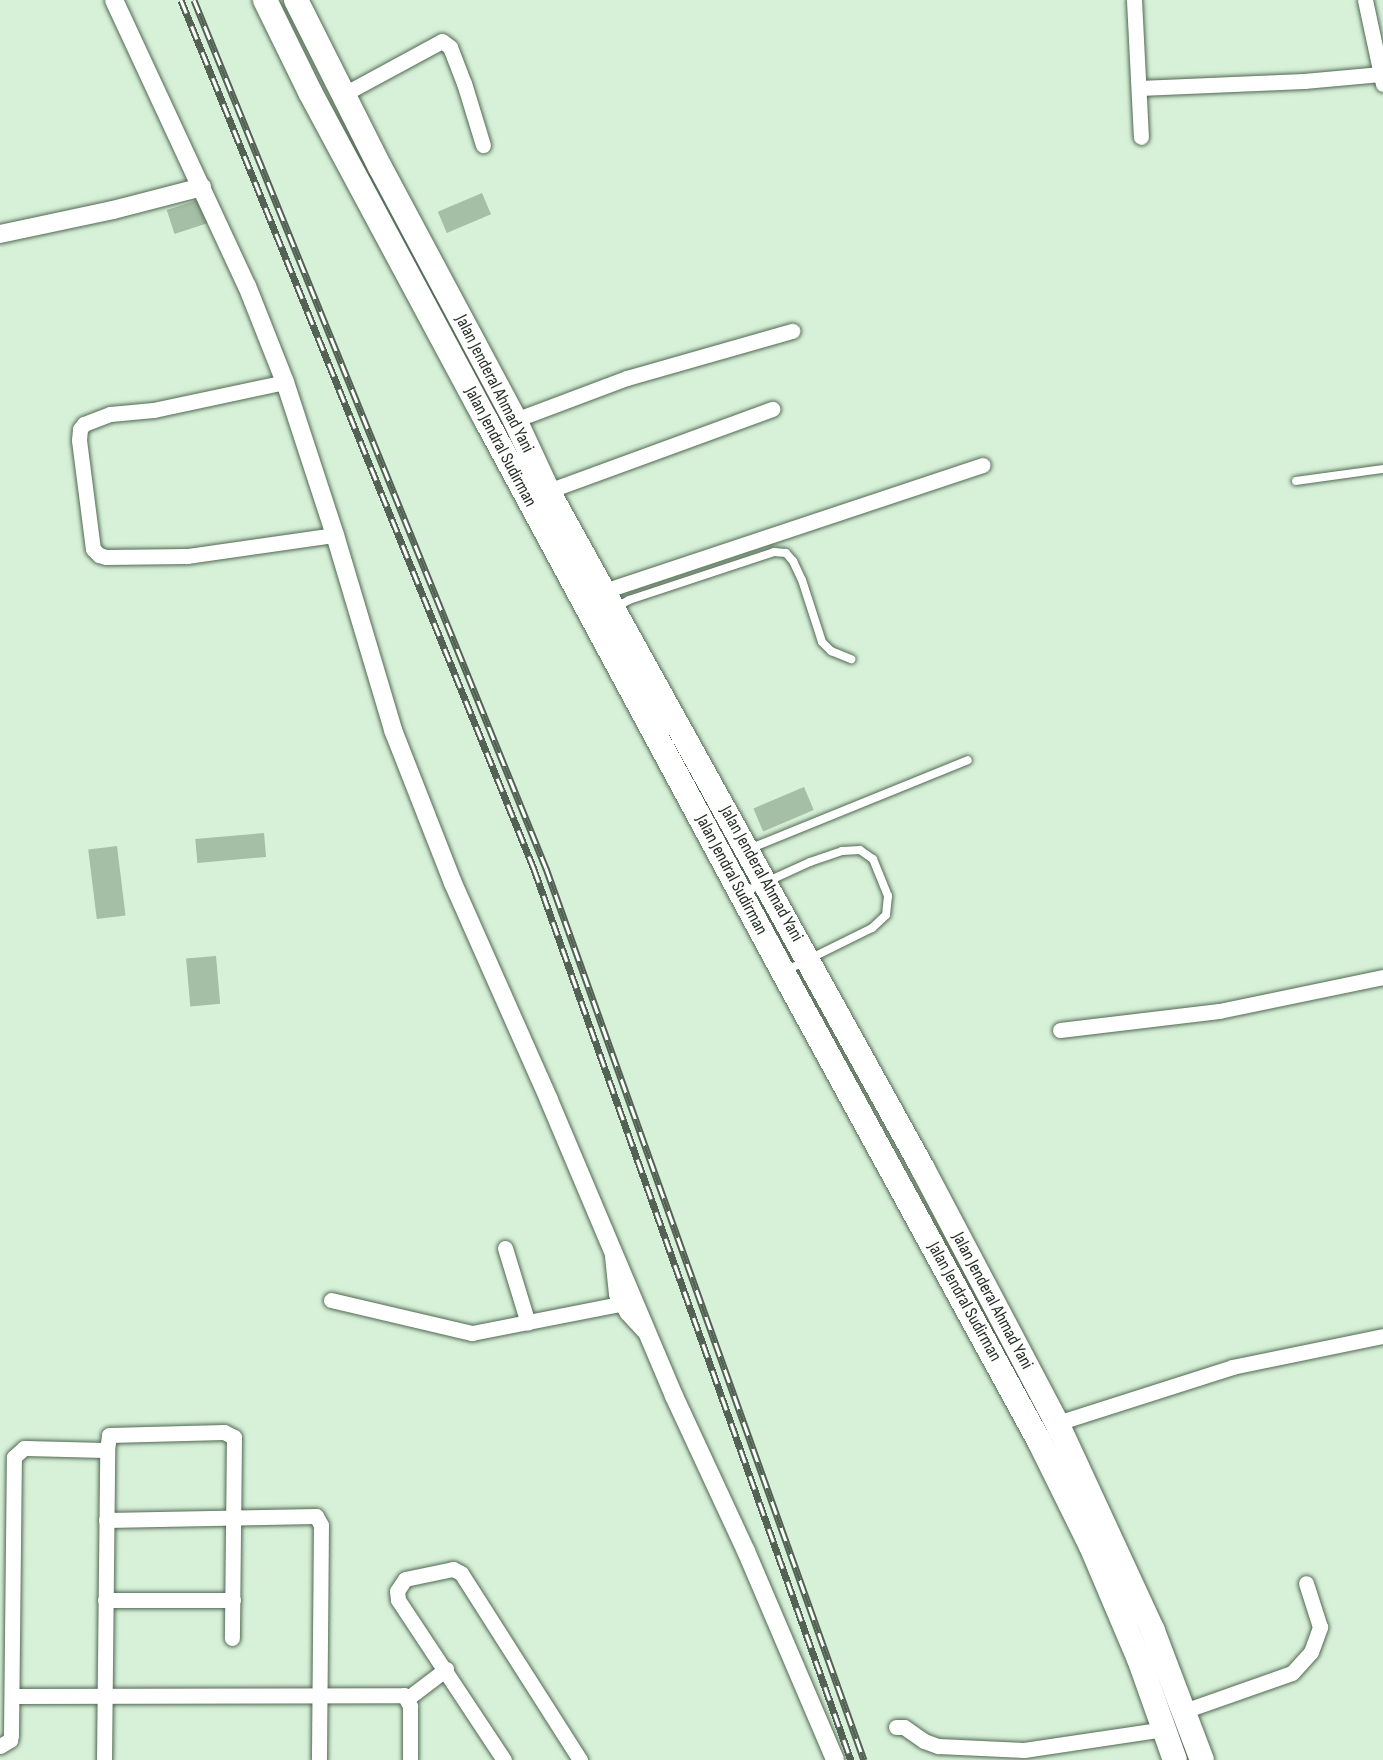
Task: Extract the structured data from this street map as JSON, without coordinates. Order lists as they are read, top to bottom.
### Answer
{
  "streets": {
    "highway": ["Jalan Jenderal Ahmad Yani", "Jalan Jendral Sudirman"]
  }
}
